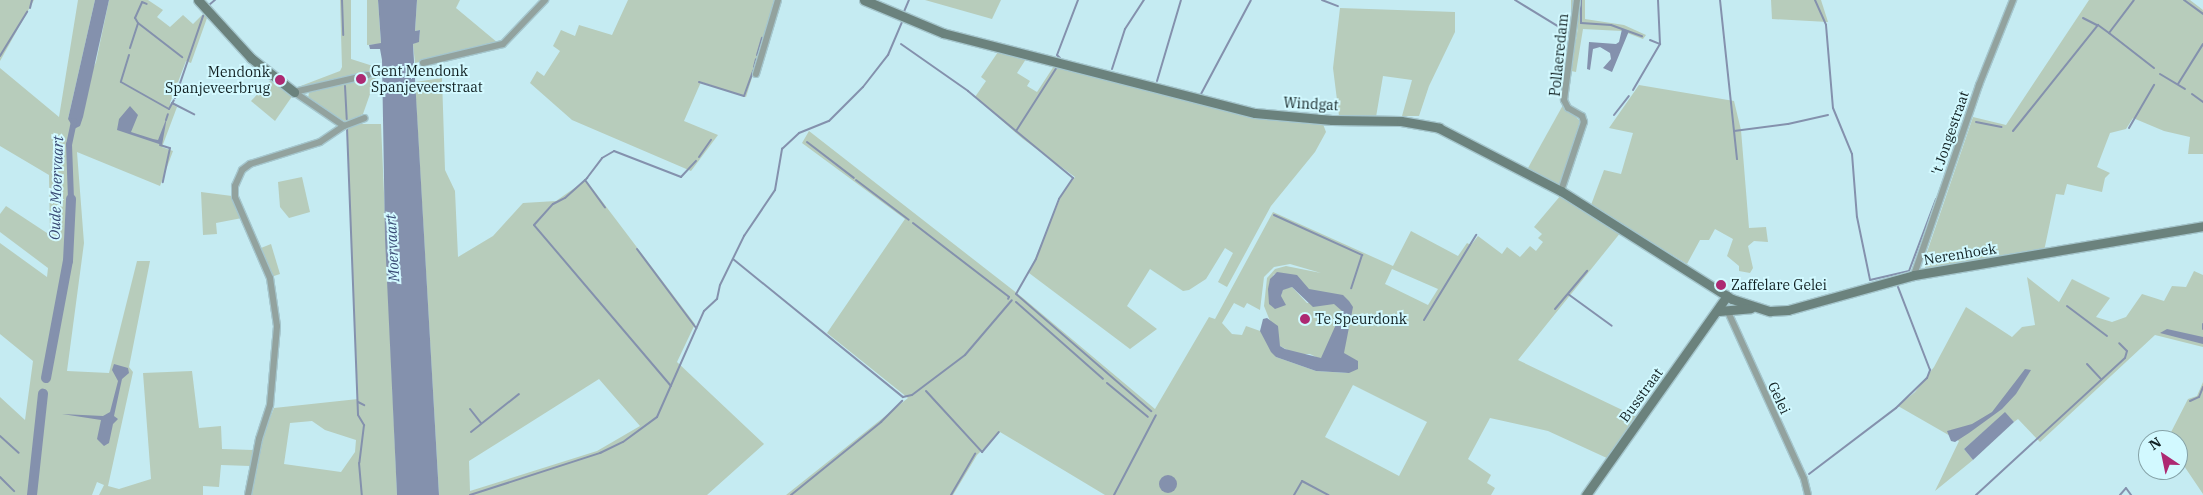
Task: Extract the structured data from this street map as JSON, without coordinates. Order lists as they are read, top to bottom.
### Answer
{
  "streets": {
    "street": [
      "Pollaeredam",
      "Windgat",
      "'t Jongestraat",
      "Nerenhoek",
      "Busstraat",
      "Gelei"
    ]
  },
  "crossings": [
    ["Pollaeredam", "Windgat"],
    ["Windgat", "Nerenhoek"],
    ["Windgat", "Busstraat"],
    ["'t Jongestraat", "Nerenhoek"],
    ["Nerenhoek", "Busstraat"],
    ["Busstraat", "Gelei"]
  ],
  "water": ["Oude Moervaart", "Moervaart"],
  "places": [
    "Gent Mendonk Spanjeveerstraat",
    "Mendonk Spanjeveerbrug",
    "Zaffelare Gelei",
    "Te Speurdonk"
  ],
  "north": "top left"
}
